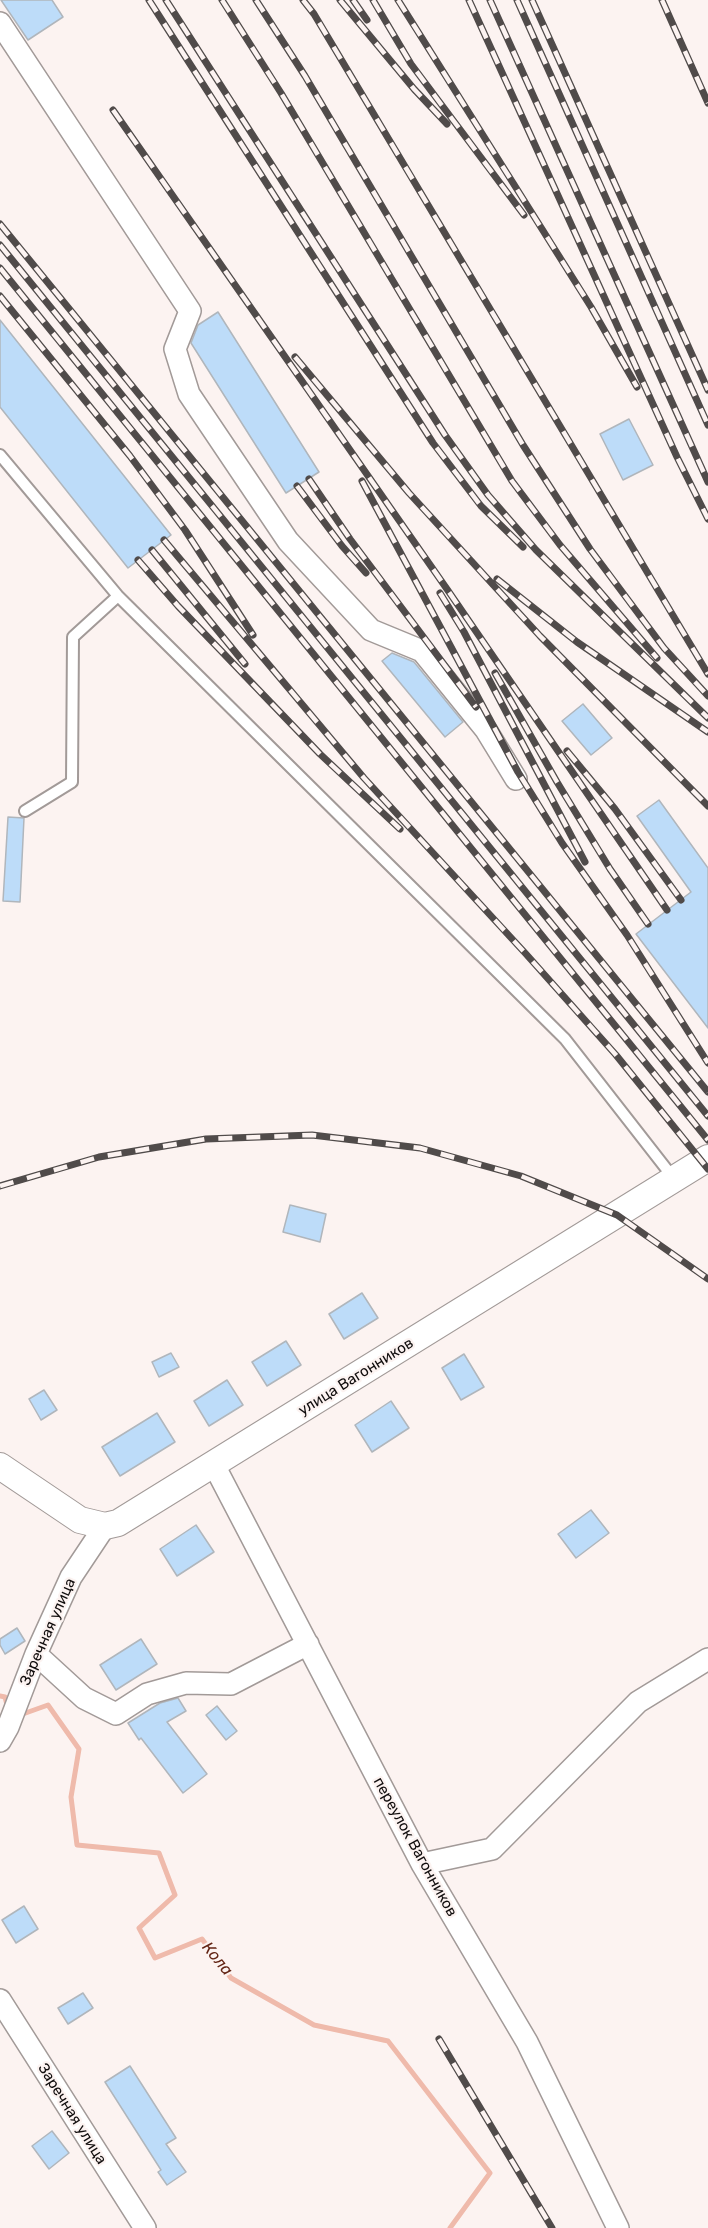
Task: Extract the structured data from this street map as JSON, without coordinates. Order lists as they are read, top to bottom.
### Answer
{
  "streets": {
    "street": ["улица Вагонников", "Заречная улица", "переулок Вагонников"]
  },
  "crossings": [
    ["улица Вагонников", "Заречная улица"],
    ["улица Вагонников", "переулок Вагонников"]
  ],
  "water": ["Кола"]
}
